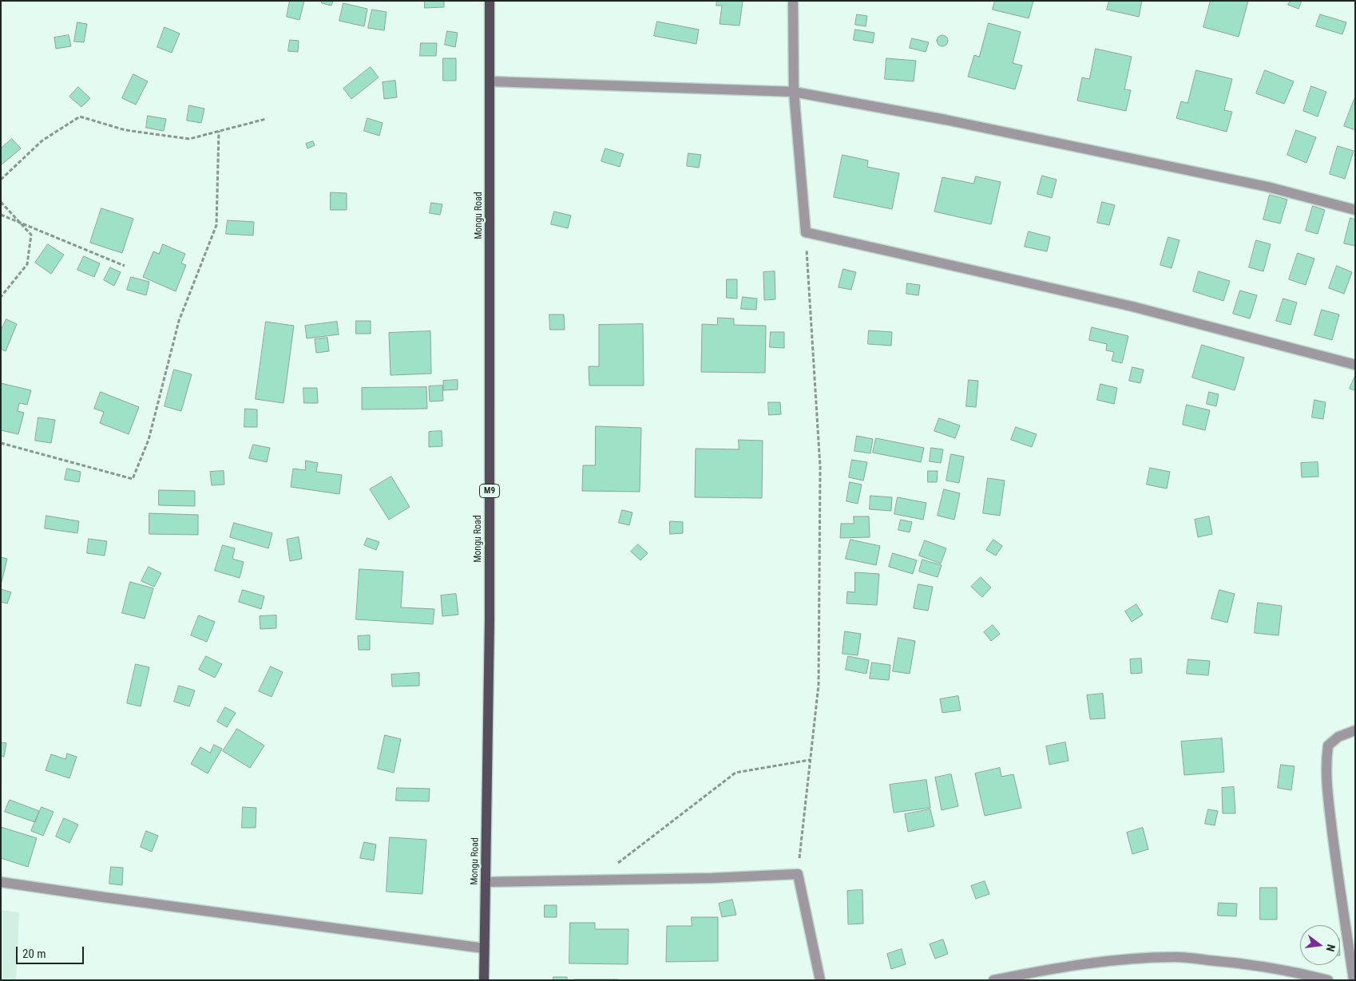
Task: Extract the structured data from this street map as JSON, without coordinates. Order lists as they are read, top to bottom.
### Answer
{
  "streets": {
    "main road": ["Mongu Road", "M9"]
  },
  "scale_bar": "20 m",
  "north": "right"
}
